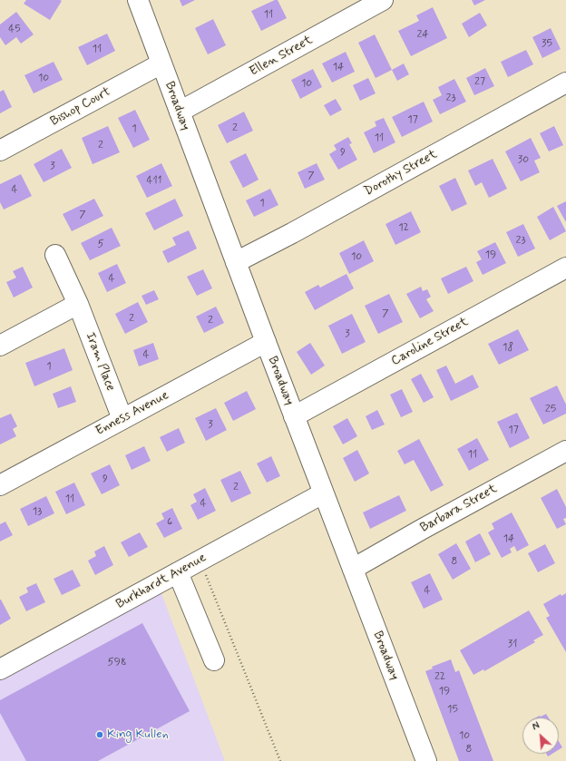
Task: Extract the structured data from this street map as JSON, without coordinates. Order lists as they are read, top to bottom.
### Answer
{
  "streets": {
    "street": [
      "Ellen Street",
      "Broadway",
      "Bishop Court",
      "Dorothy Street",
      "Caroline Street",
      "Iram Place",
      "Enness Avenue",
      "Barbara Street",
      "Burkhardt Avenue"
    ]
  },
  "crossings": [
    ["Ellen Street", "Broadway"],
    ["Broadway", "Bishop Court"],
    ["Broadway", "Dorothy Street"],
    ["Broadway", "Caroline Street"],
    ["Broadway", "Enness Avenue"],
    ["Broadway", "Barbara Street"],
    ["Broadway", "Burkhardt Avenue"],
    ["Iram Place", "Enness Avenue"]
  ],
  "places": ["King Kullen"],
  "house_numbers": [
    "11",
    "45",
    "24",
    "35",
    "11",
    "14",
    "10",
    "27",
    "10",
    "23",
    "17",
    "2",
    "1",
    "11",
    "2",
    "9",
    "30",
    "3",
    "7",
    "411",
    "4",
    "1",
    "7",
    "12",
    "23",
    "5",
    "19",
    "10",
    "4",
    "7",
    "2",
    "2",
    "3",
    "18",
    "4",
    "1",
    "25",
    "3",
    "17",
    "11",
    "9",
    "2",
    "11",
    "4",
    "13",
    "6",
    "14",
    "8",
    "4",
    "31",
    "598",
    "22",
    "19",
    "15",
    "10",
    "8"
  ],
  "north": "top left"
}
